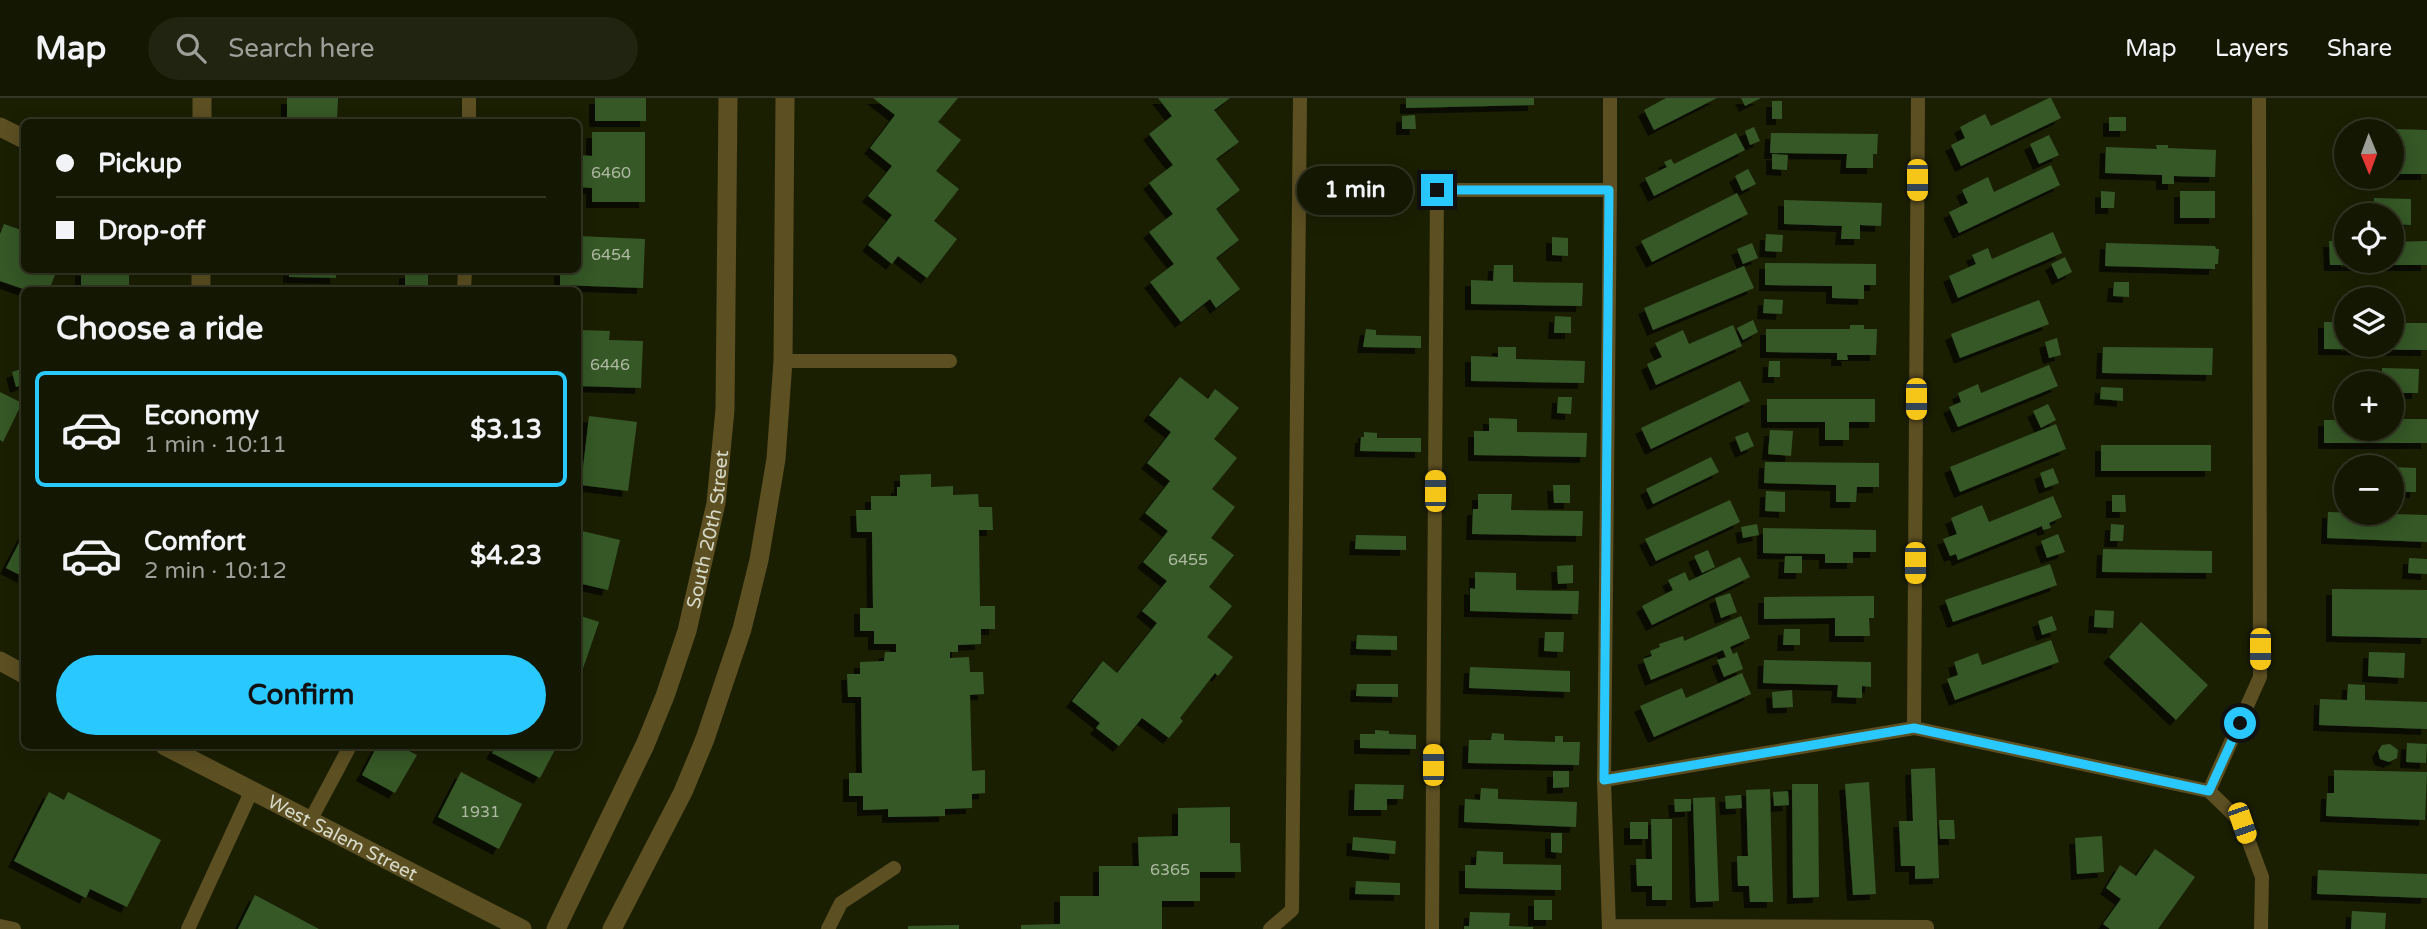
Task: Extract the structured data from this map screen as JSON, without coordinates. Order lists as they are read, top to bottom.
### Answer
{
  "streets": {
    "street": ["South 20th Street", "West Salem Street"]
  },
  "house_numbers": [
    "6460",
    "6454",
    "6446",
    "6455",
    "1931",
    "6365"
  ],
  "north": "bottom",
  "page": {
    "header": "Map",
    "search": "Search here",
    "nav": ["Map", "Layers", "Share"],
    "map_buttons": ["+", "−"],
    "banner": ["Pickup", "Drop-off"],
    "bubble": "1 min",
    "heading": "Choose a ride",
    "list": [
      {
        "name": "Economy",
        "note": "1 min · 10:11",
        "value": "$3.13"
      },
      {
        "name": "Comfort",
        "note": "2 min · 10:12",
        "value": "$4.23"
      }
    ],
    "buttons": "Confirm"
  }
}
